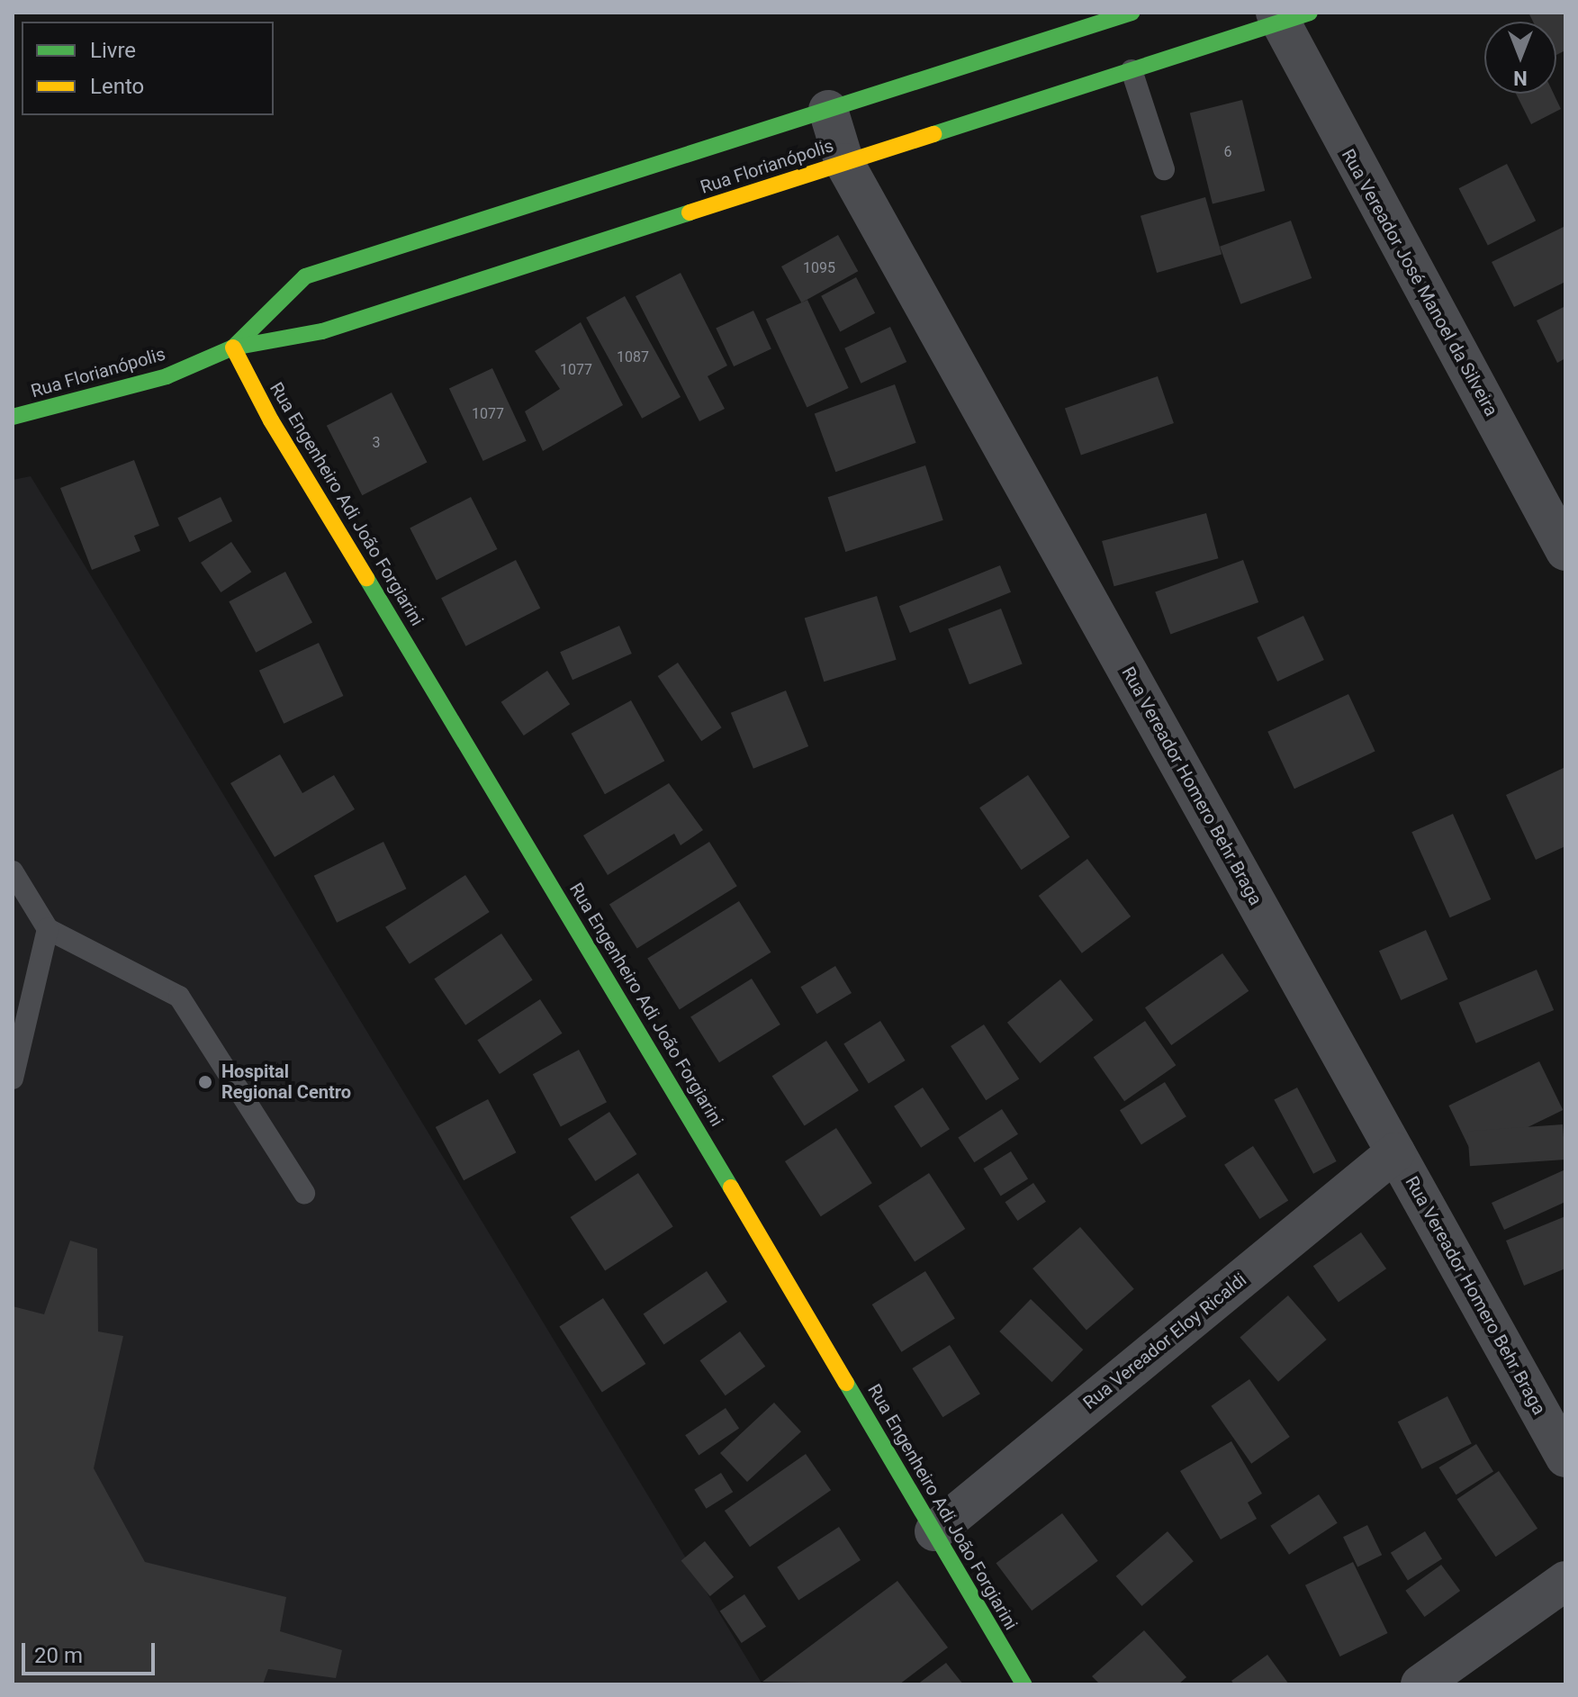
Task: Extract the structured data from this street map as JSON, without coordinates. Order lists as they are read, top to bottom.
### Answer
{
  "streets": {
    "street": [
      "Rua Florianópolis",
      "Rua Vereador José Manoel da Silveira",
      "Rua Engenheiro Adi João Forgiarini",
      "Rua Vereador Homero Behr Braga",
      "Rua Vereador Eloy Ricaldi"
    ]
  },
  "crossings": [
    ["Rua Florianópolis", "Rua Vereador José Manoel da Silveira"],
    ["Rua Florianópolis", "Rua Engenheiro Adi João Forgiarini"],
    ["Rua Florianópolis", "Rua Vereador Homero Behr Braga"],
    ["Rua Engenheiro Adi João Forgiarini", "Rua Vereador Eloy Ricaldi"],
    ["Rua Vereador Homero Behr Braga", "Rua Vereador Eloy Ricaldi"]
  ],
  "places": ["Hospital Regional Centro"],
  "house_numbers": [
    "6",
    "1095",
    "1087",
    "1077",
    "1077",
    "3"
  ],
  "legend": ["Livre", "Lento"],
  "scale_bar": "20 m",
  "north": "bottom"
}
